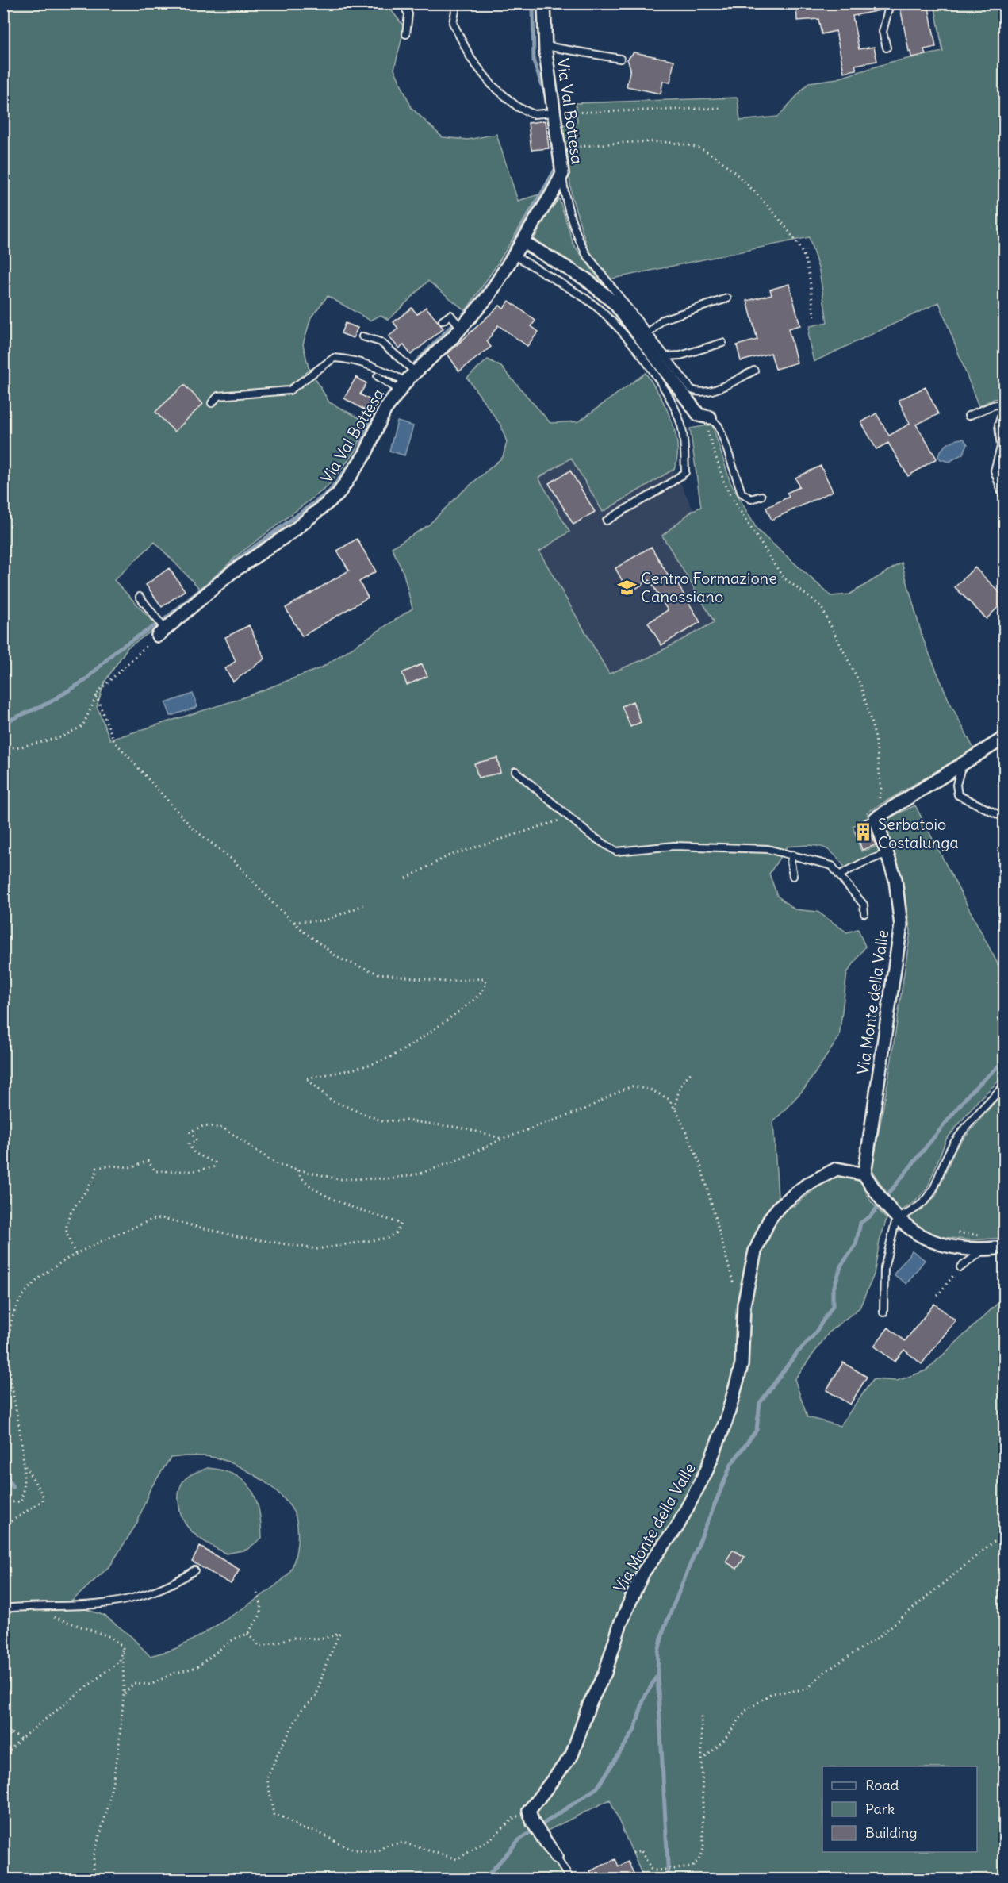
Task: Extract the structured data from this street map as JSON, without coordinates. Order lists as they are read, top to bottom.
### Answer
{
  "streets": {
    "street": ["Via Val Bottesa", "Via Monte della Valle"]
  },
  "places": {
    "school or university": ["Centro Formazione Canossiano"],
    "building": ["Serbatoio Costalunga"]
  },
  "legend": ["Road", "Park", "Building"]
}
